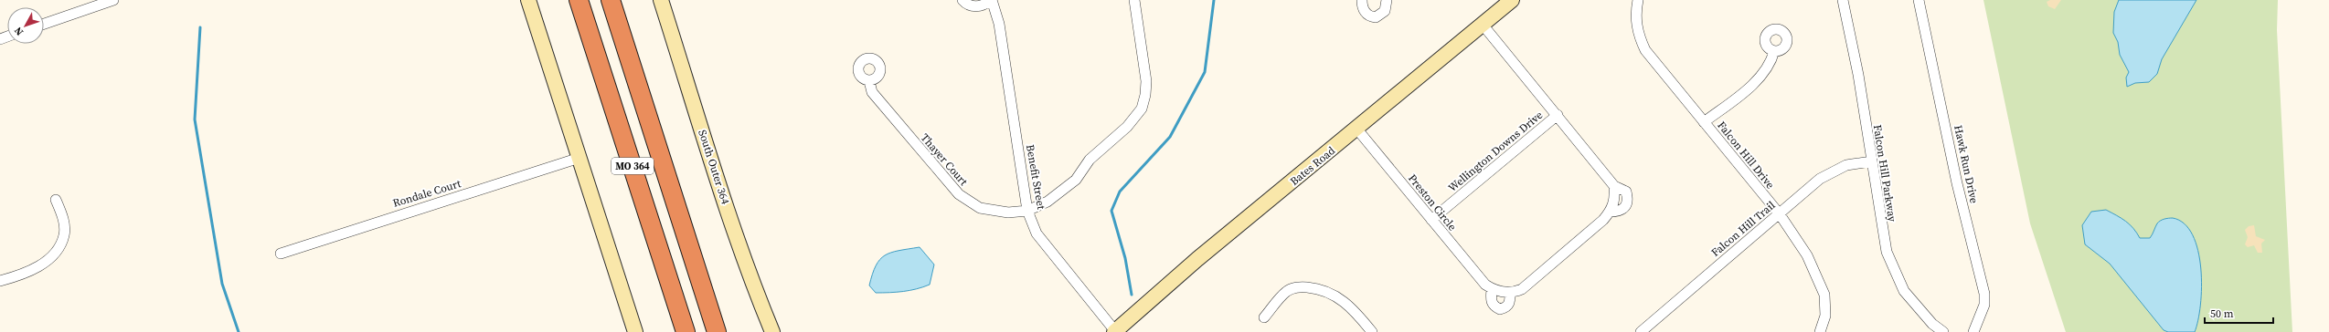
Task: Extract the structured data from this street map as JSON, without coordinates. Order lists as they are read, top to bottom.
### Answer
{
  "streets": {
    "highway": ["MO 364"],
    "street": [
      "Wellington Downs Drive",
      "Falcon Hill Drive",
      "Thayer Court",
      "Hawk Run Drive",
      "Bates Road",
      "South Outer 364",
      "Falcon Hill Parkway",
      "Benefit Street",
      "Rondale Court",
      "Preston Circle",
      "Falcon Hill Trail"
    ]
  },
  "crossings": [
    ["Wellington Downs Drive", "Preston Circle"],
    ["Falcon Hill Drive", "Falcon Hill Trail"],
    ["Thayer Court", "Benefit Street"],
    ["Bates Road", "Benefit Street"],
    ["Bates Road", "Preston Circle"],
    ["Falcon Hill Parkway", "Falcon Hill Trail"]
  ],
  "scale_bar": "50 m",
  "north": "bottom left"
}
